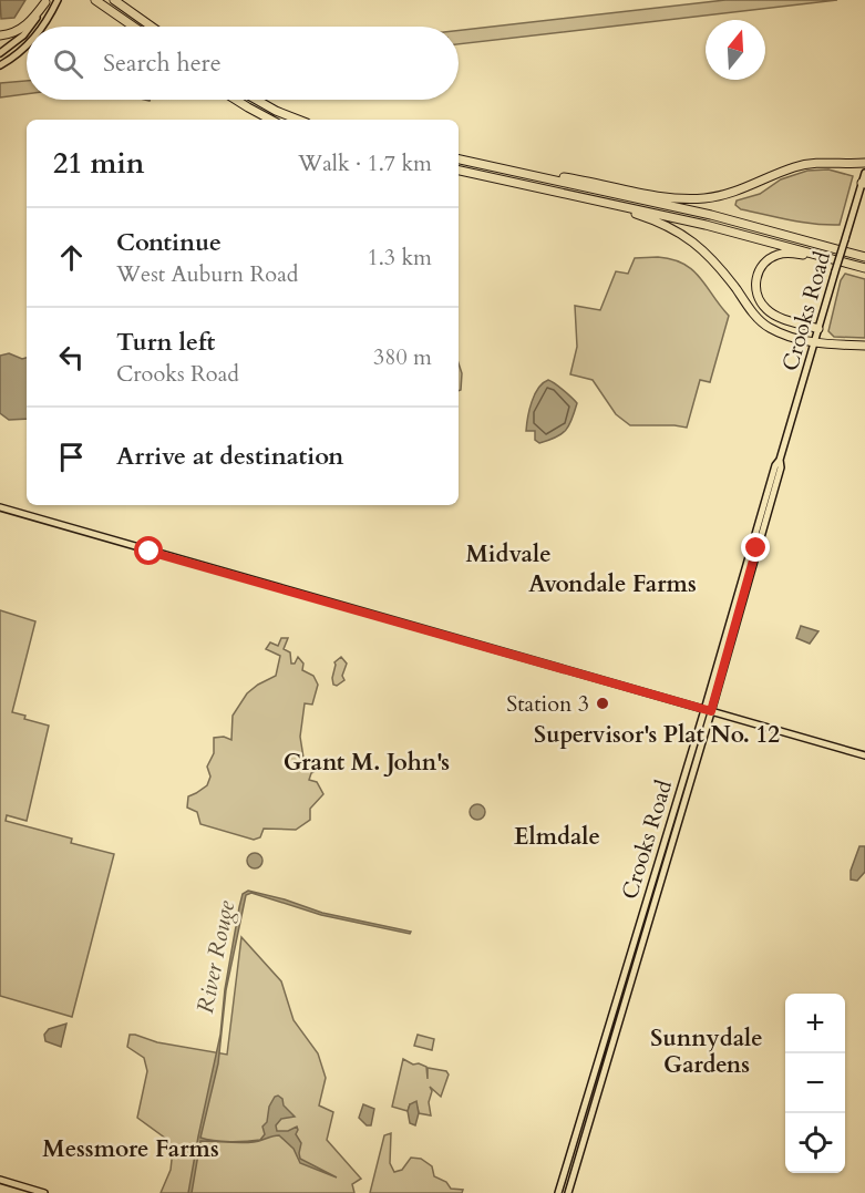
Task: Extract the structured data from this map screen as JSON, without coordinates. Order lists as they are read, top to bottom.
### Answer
{
  "streets": {
    "main road": ["Crooks Road"]
  },
  "districts": [
    "Midvale",
    "Avondale Farms",
    "Supervisor's Plat No. 12",
    "Grant M. John's",
    "Elmdale",
    "Sunnydale Gardens",
    "Messmore Farms"
  ],
  "water": ["River Rouge"],
  "places": ["Station 3"],
  "north": "top",
  "page": {
    "search": "Search here",
    "heading": ["21 min", "Walk · 1.7 km"],
    "list": [
      ["Continue", "West Auburn Road", "1.3 km"],
      ["Turn left", "Crooks Road", "380 m"],
      "Arrive at destination"
    ],
    "map_buttons": ["+", "−"]
  }
}
